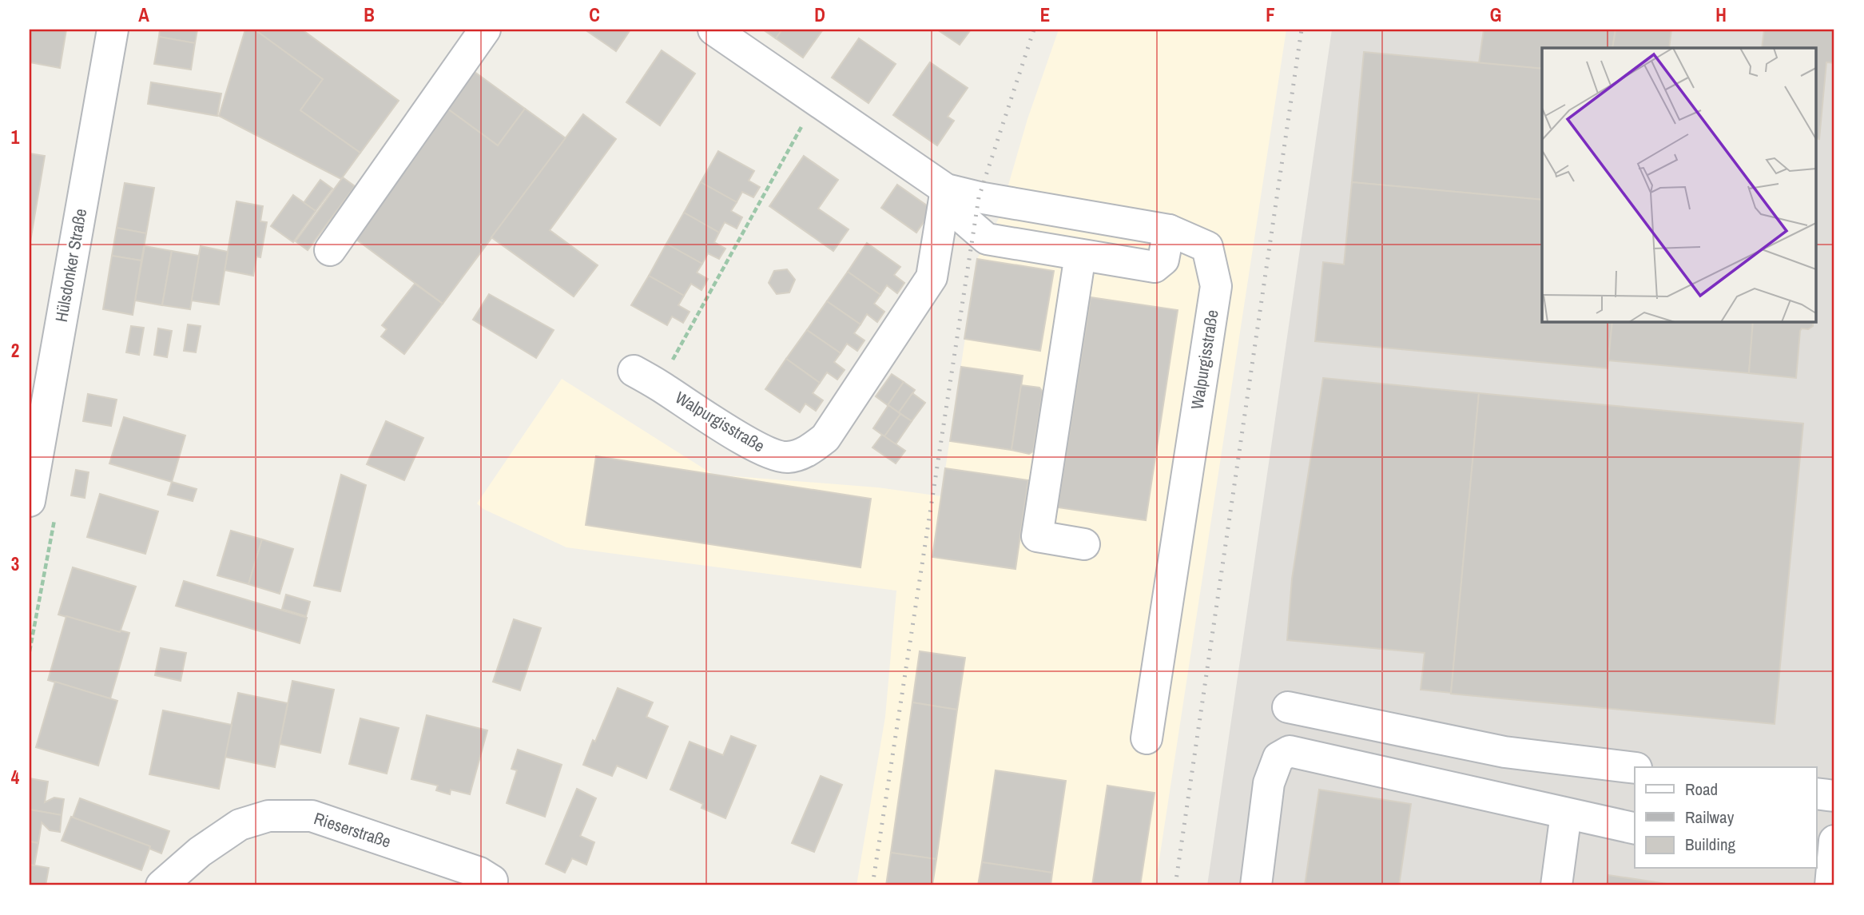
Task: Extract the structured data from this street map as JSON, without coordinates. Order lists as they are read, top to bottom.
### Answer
{
  "streets": {
    "street": ["Hülsdonker Straße", "Walpurgisstraße", "Rieserstraße"]
  },
  "legend": ["Road", "Railway", "Building"],
  "grid": {
    "columns": [
      "A",
      "B",
      "C",
      "D",
      "E",
      "F",
      "G",
      "H"
    ],
    "rows": [
      "1",
      "2",
      "3",
      "4"
    ]
  }
}
